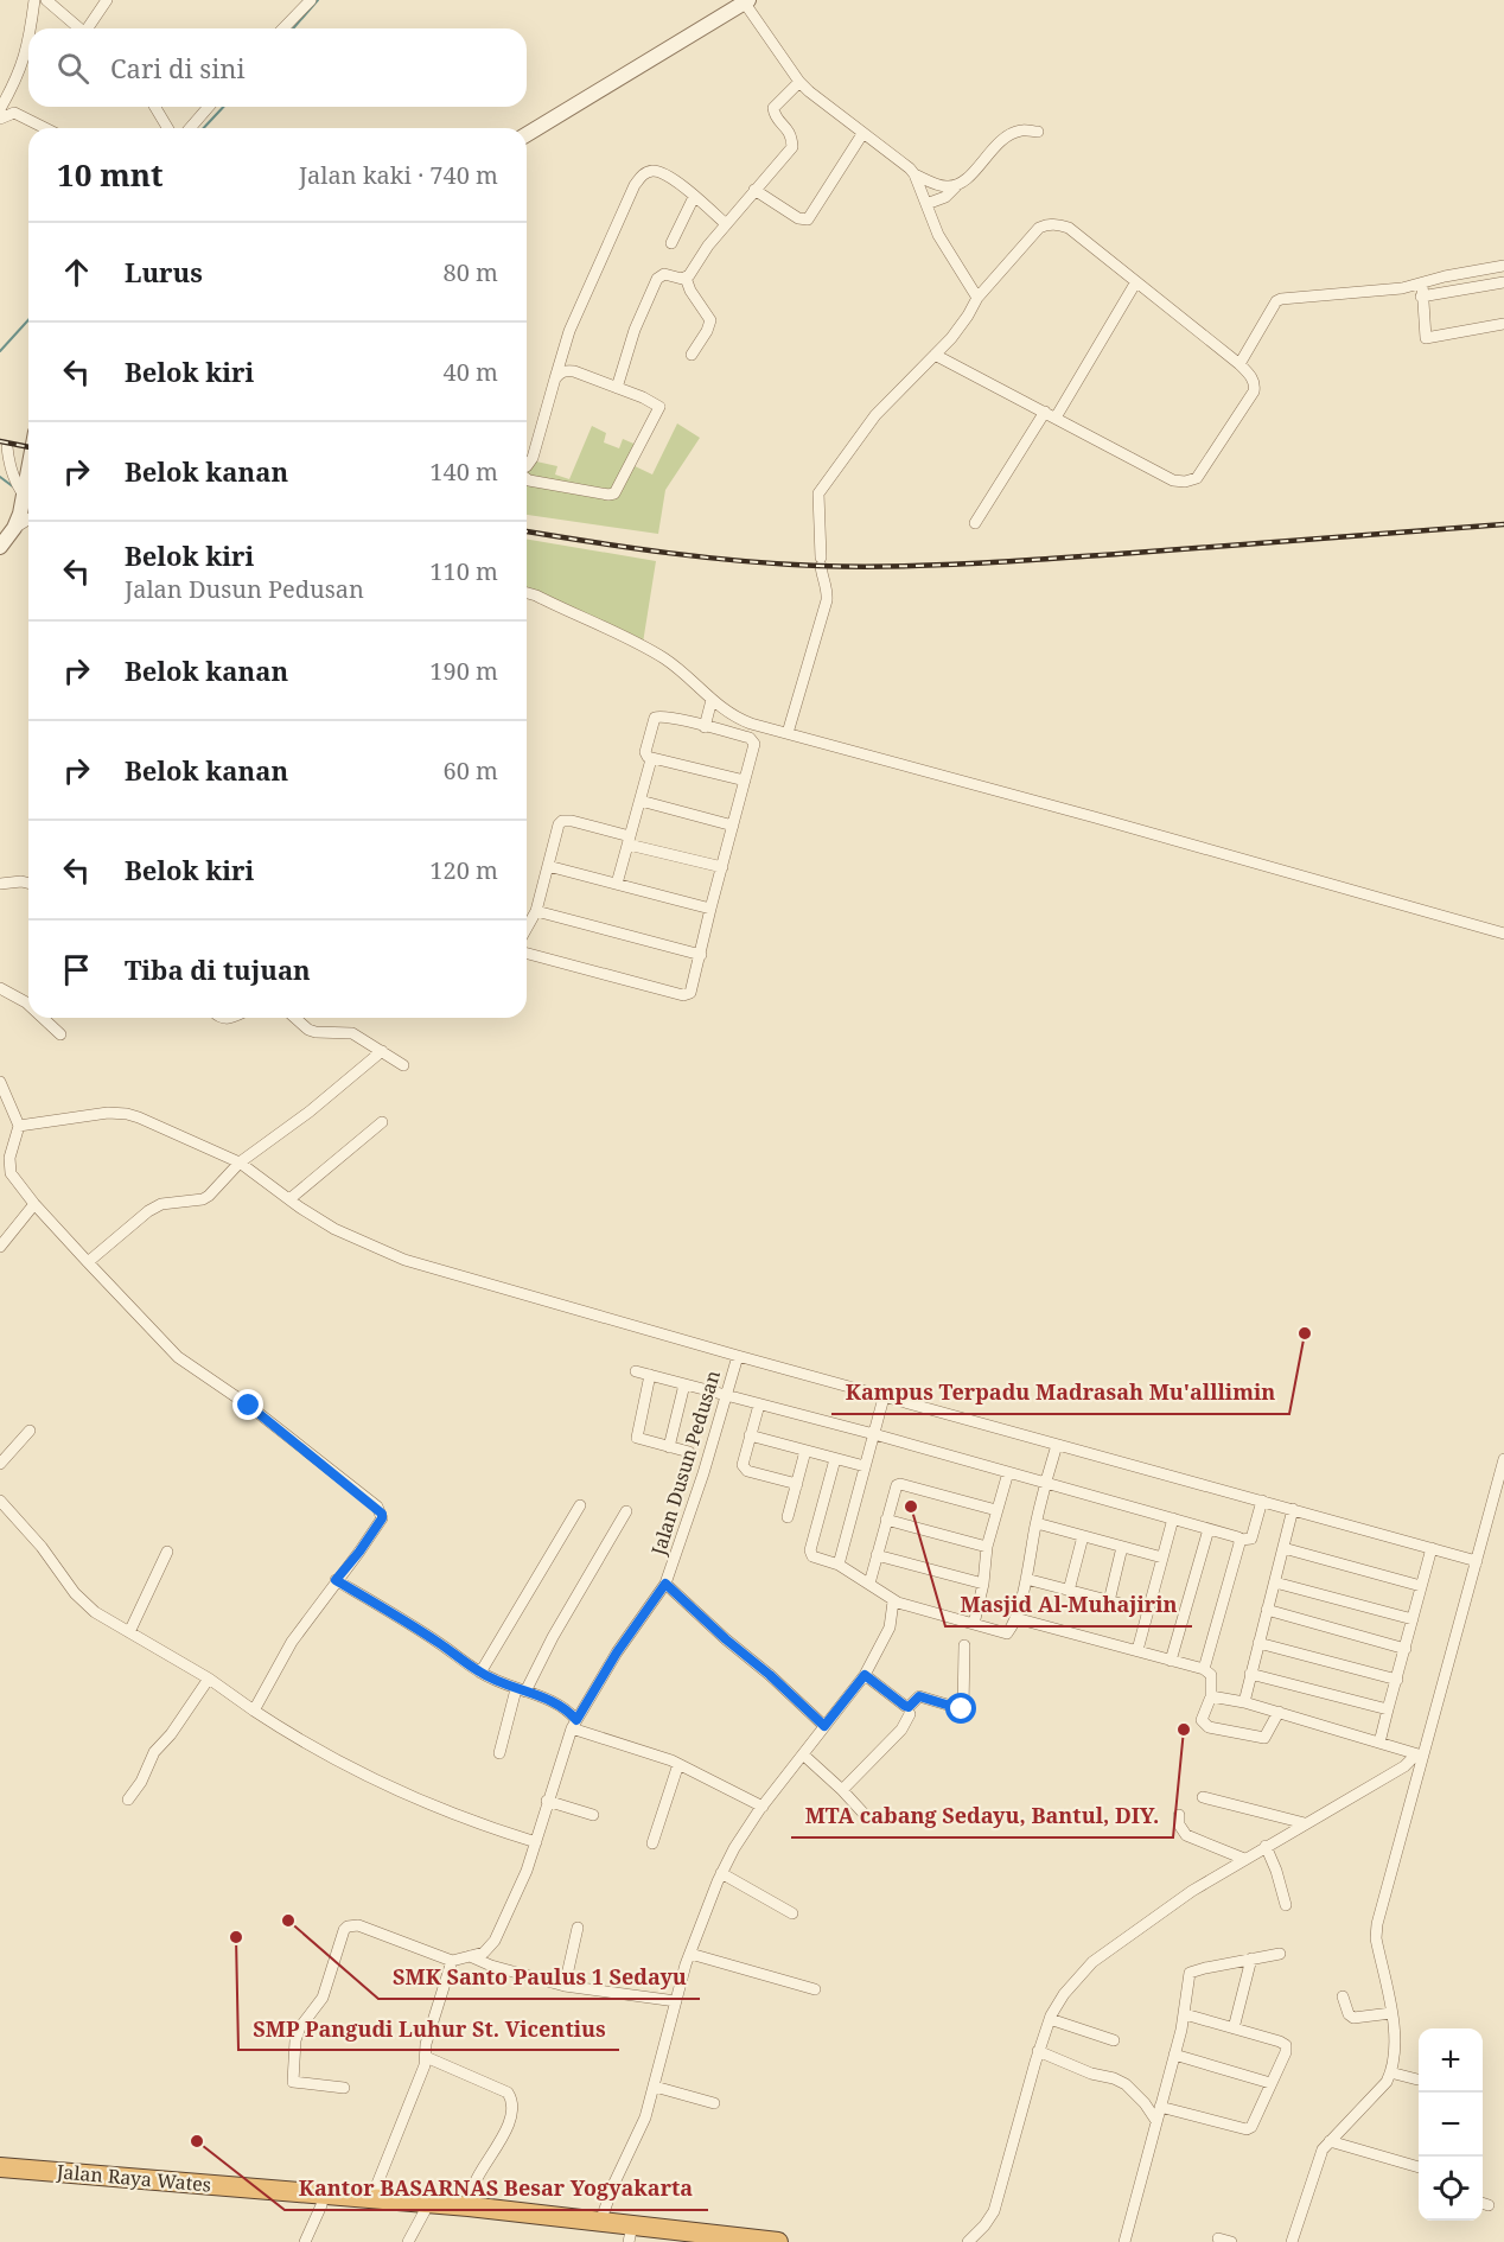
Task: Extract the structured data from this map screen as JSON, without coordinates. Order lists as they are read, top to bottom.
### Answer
{
  "streets": {
    "highway": ["Jalan Raya Wates"],
    "street": ["Jalan Dusun Pedusan"]
  },
  "places": [
    "Kampus Terpadu Madrasah Mu'alllimin",
    "Masjid Al-Muhajirin",
    "MTA cabang Sedayu, Bantul, DIY.",
    "SMK Santo Paulus 1 Sedayu",
    "SMP Pangudi Luhur St. Vicentius",
    "Kantor BASARNAS Besar Yogyakarta"
  ],
  "page": {
    "search": "Cari di sini",
    "heading": ["10 mnt", "Jalan kaki · 740 m"],
    "list": [
      ["Lurus", "80 m"],
      ["Belok kiri", "40 m"],
      ["Belok kanan", "140 m"],
      ["Belok kiri", "Jalan Dusun Pedusan", "110 m"],
      ["Belok kanan", "190 m"],
      ["Belok kanan", "60 m"],
      ["Belok kiri", "120 m"],
      "Tiba di tujuan"
    ],
    "map_buttons": ["+", "−"]
  }
}
